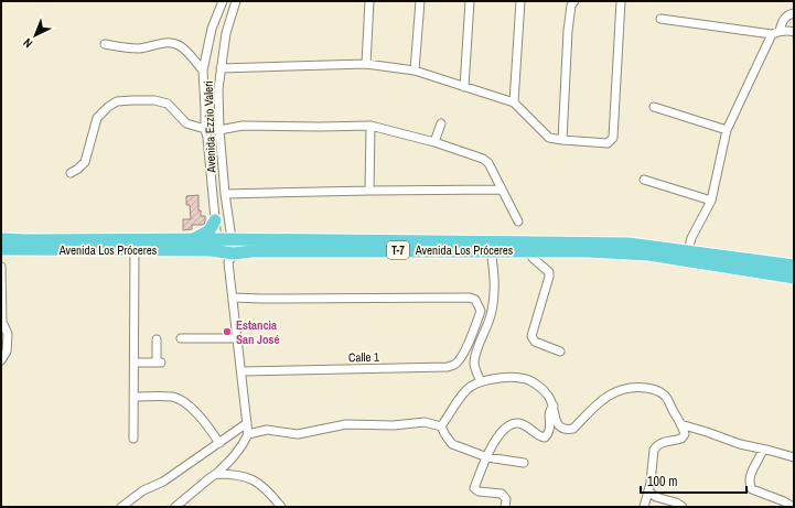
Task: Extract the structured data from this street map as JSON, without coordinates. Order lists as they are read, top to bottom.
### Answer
{
  "streets": {
    "highway": ["Avenida Los Próceres", "T-7"],
    "street": ["Avenida Ezzio Valeri", "Calle 1"]
  },
  "crossings": [
    ["Avenida Ezzio Valeri", "Avenida Los Próceres"],
    ["Avenida Ezzio Valeri", "Calle 1"]
  ],
  "places": ["Estancia San José"],
  "scale_bar": "100 m",
  "north": "bottom left"
}
